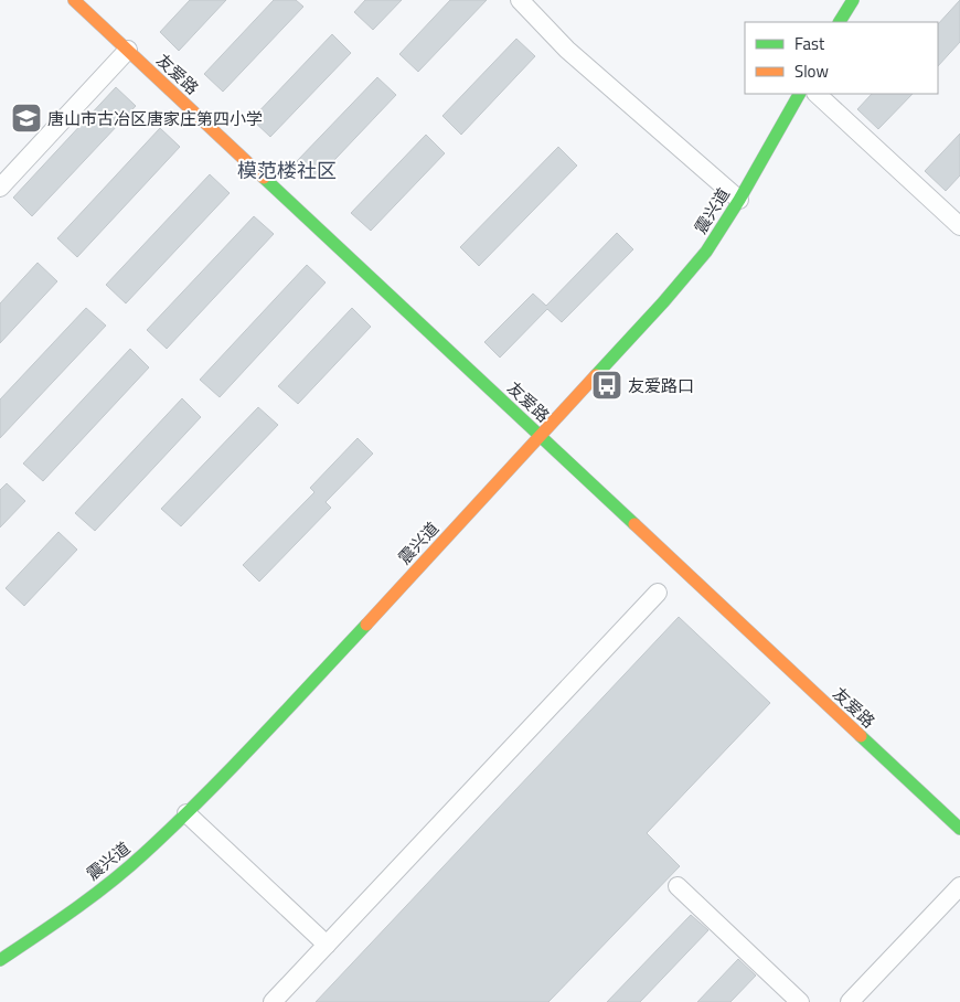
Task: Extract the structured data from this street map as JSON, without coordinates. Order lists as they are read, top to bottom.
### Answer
{
  "streets": {
    "street": ["友爱路", "震兴道"]
  },
  "crossings": [
    ["友爱路", "震兴道"]
  ],
  "districts": ["模范楼社区"],
  "places": {
    "school or university": ["唐山市古冶区唐家庄第四小学"],
    "bus stop": ["友爱路口"]
  },
  "legend": ["Fast", "Slow"]
}
